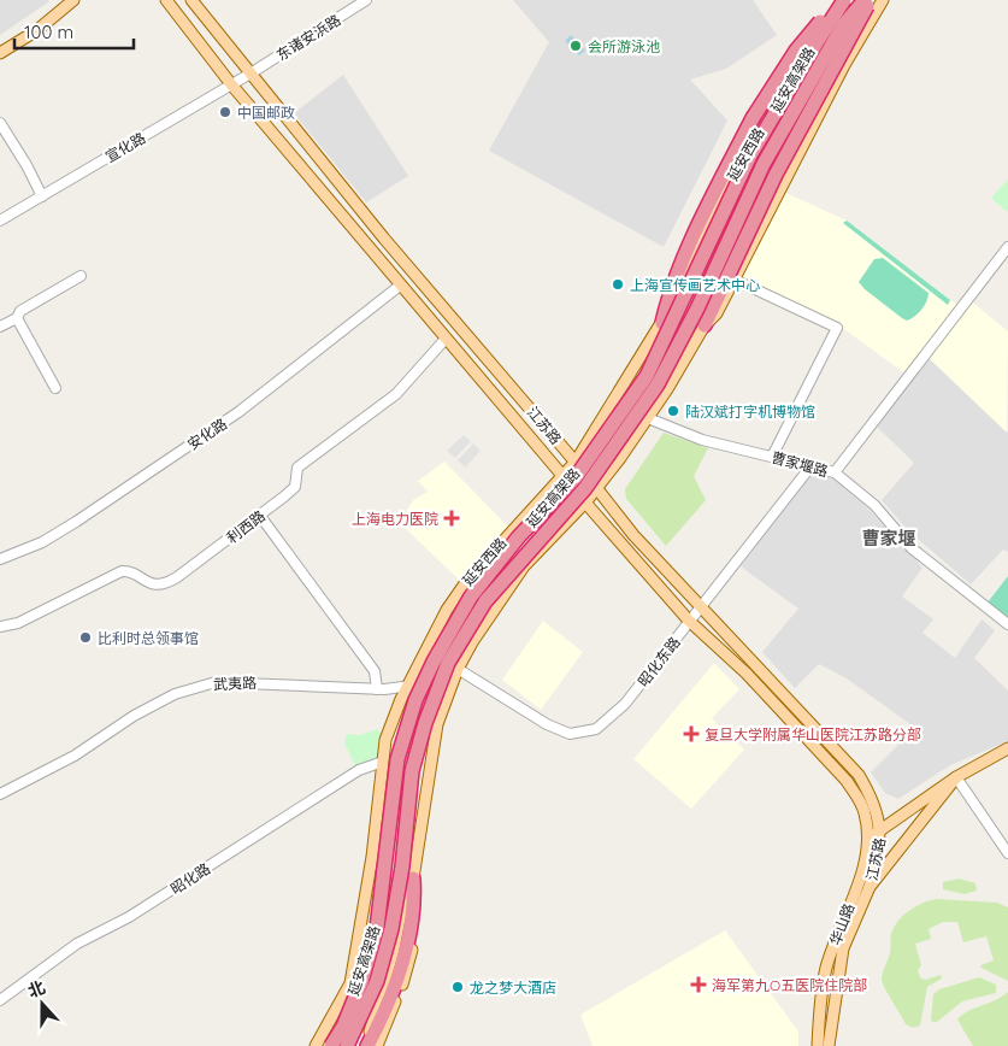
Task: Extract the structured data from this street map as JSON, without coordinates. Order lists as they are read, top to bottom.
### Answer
{
  "streets": {
    "highway": ["延安高架路"],
    "main road": ["延安西路", "江苏路", "华山路"],
    "street": [
      "东诸安浜路",
      "宣化路",
      "安化路",
      "曹家堰路",
      "利西路",
      "昭化东路",
      "武夷路",
      "昭化路"
    ]
  },
  "crossings": [
    ["东诸安浜路", "宣化路"],
    ["东诸安浜路", "江苏路"],
    ["延安高架路", "延安西路"],
    ["宣化路", "江苏路"],
    ["延安西路", "江苏路"],
    ["延安西路", "曹家堰路"],
    ["延安西路", "昭化东路"],
    ["延安西路", "武夷路"],
    ["延安西路", "昭化路"],
    ["江苏路", "安化路"],
    ["江苏路", "利西路"],
    ["江苏路", "昭化东路"],
    ["江苏路", "华山路"],
    ["曹家堰路", "昭化东路"],
    ["昭化东路", "武夷路"]
  ],
  "districts": ["曹家堰"],
  "places": {
    "other": [
      "会所游泳池",
      "中国邮政",
      "上海宣传画艺术中心",
      "陆汉斌打字机博物馆",
      "比利时总领事馆",
      "龙之梦大酒店"
    ],
    "health": ["上海电力医院", "复旦大学附属华山医院江苏路分部", "海军第九O五医院住院部"]
  },
  "scale_bar": "100 m",
  "north": "top"
}
